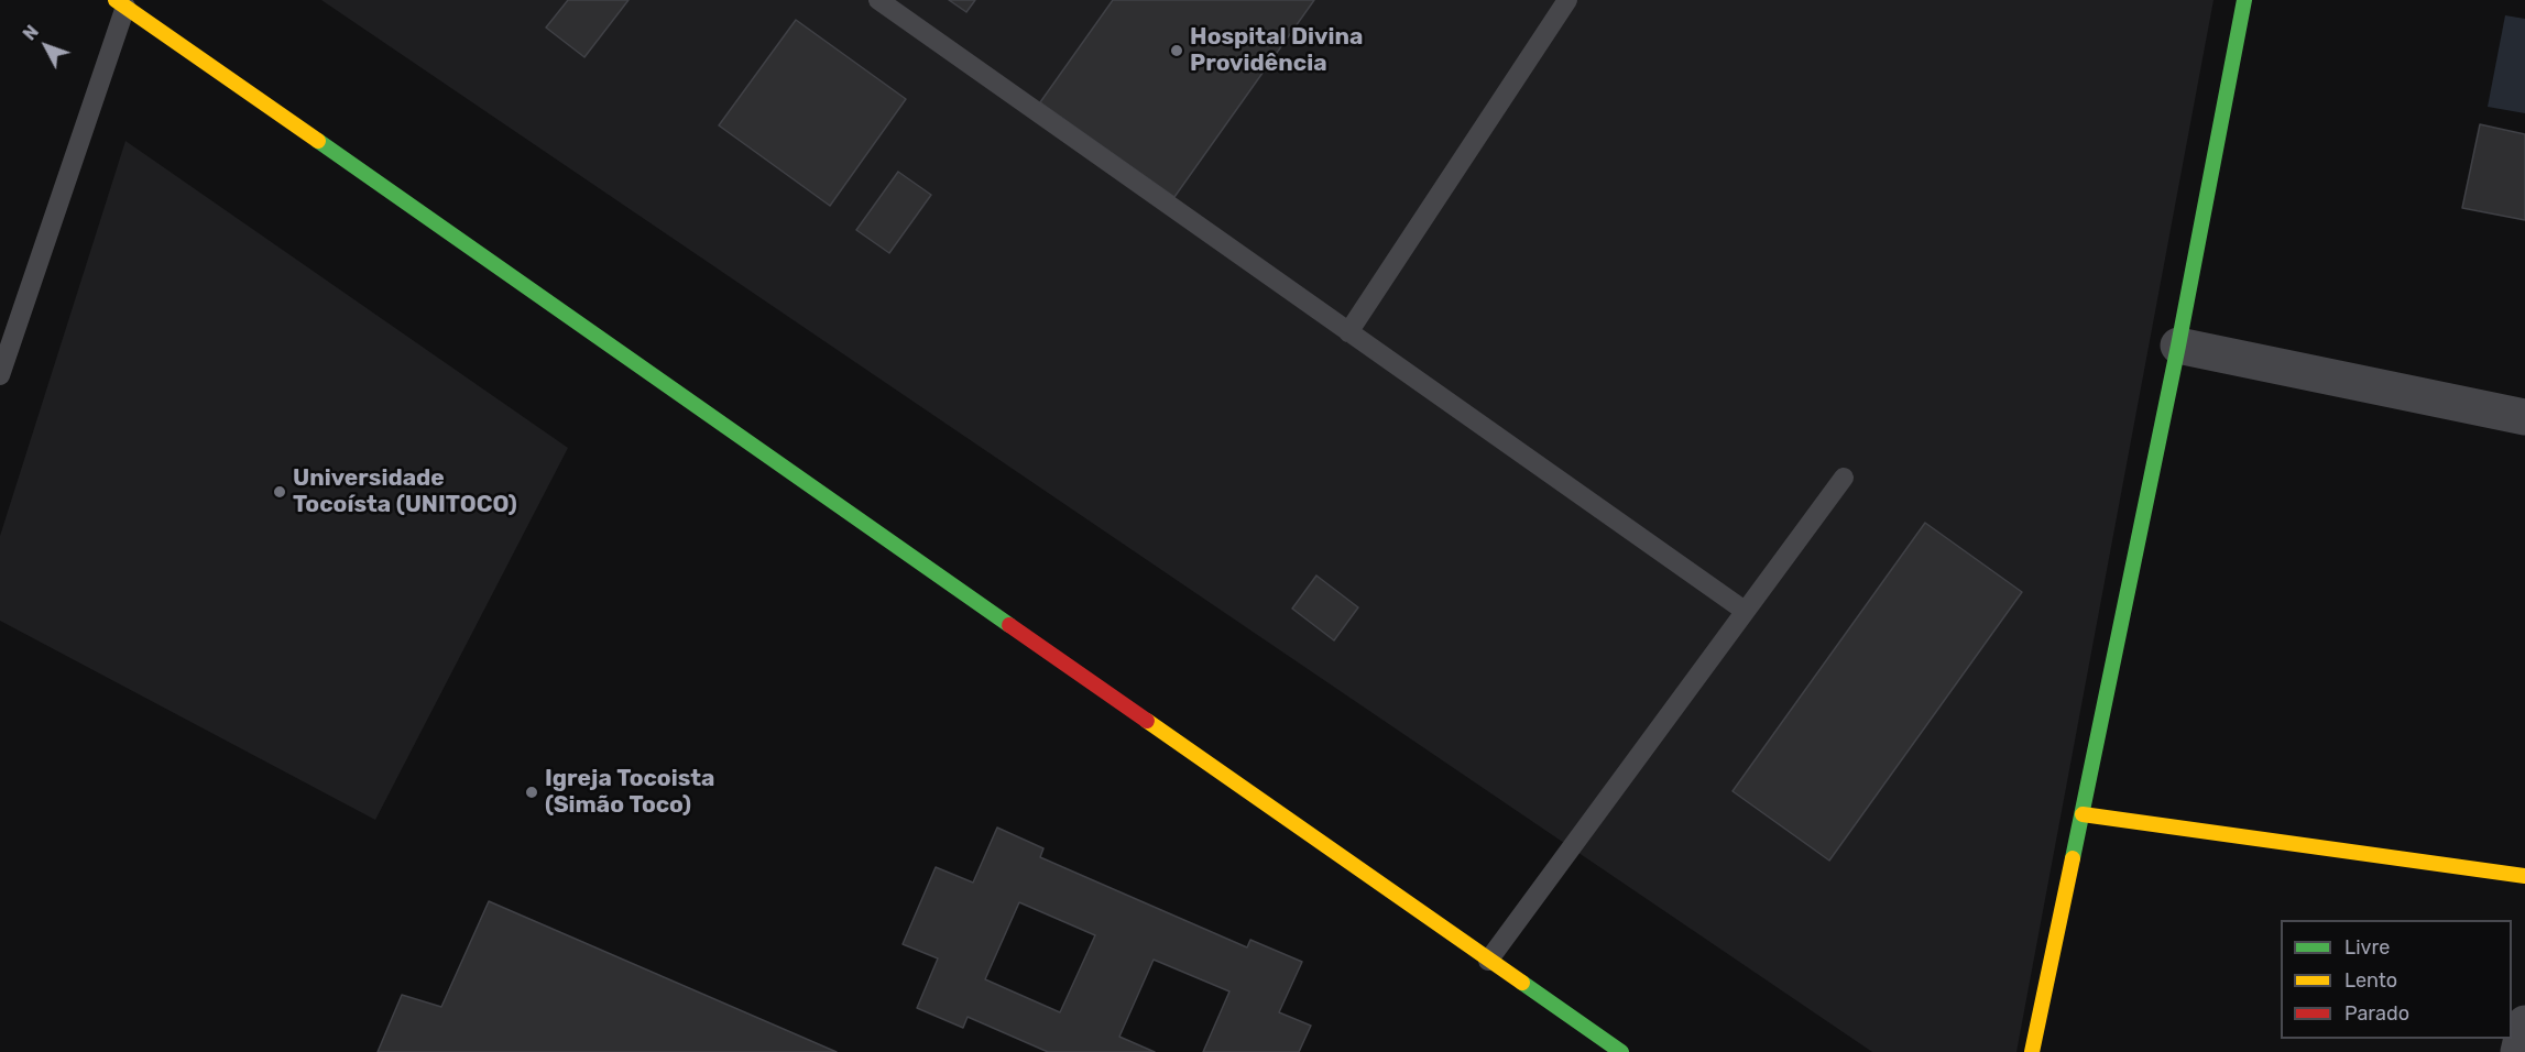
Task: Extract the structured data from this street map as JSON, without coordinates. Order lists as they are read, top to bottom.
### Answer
{
  "places": ["Hospital Divina Providência", "Universidade Tocoísta (UNITOCO)", "Igreja Tocoista (Simão Toco)"],
  "legend": ["Livre", "Lento", "Parado"],
  "north": "top left"
}
